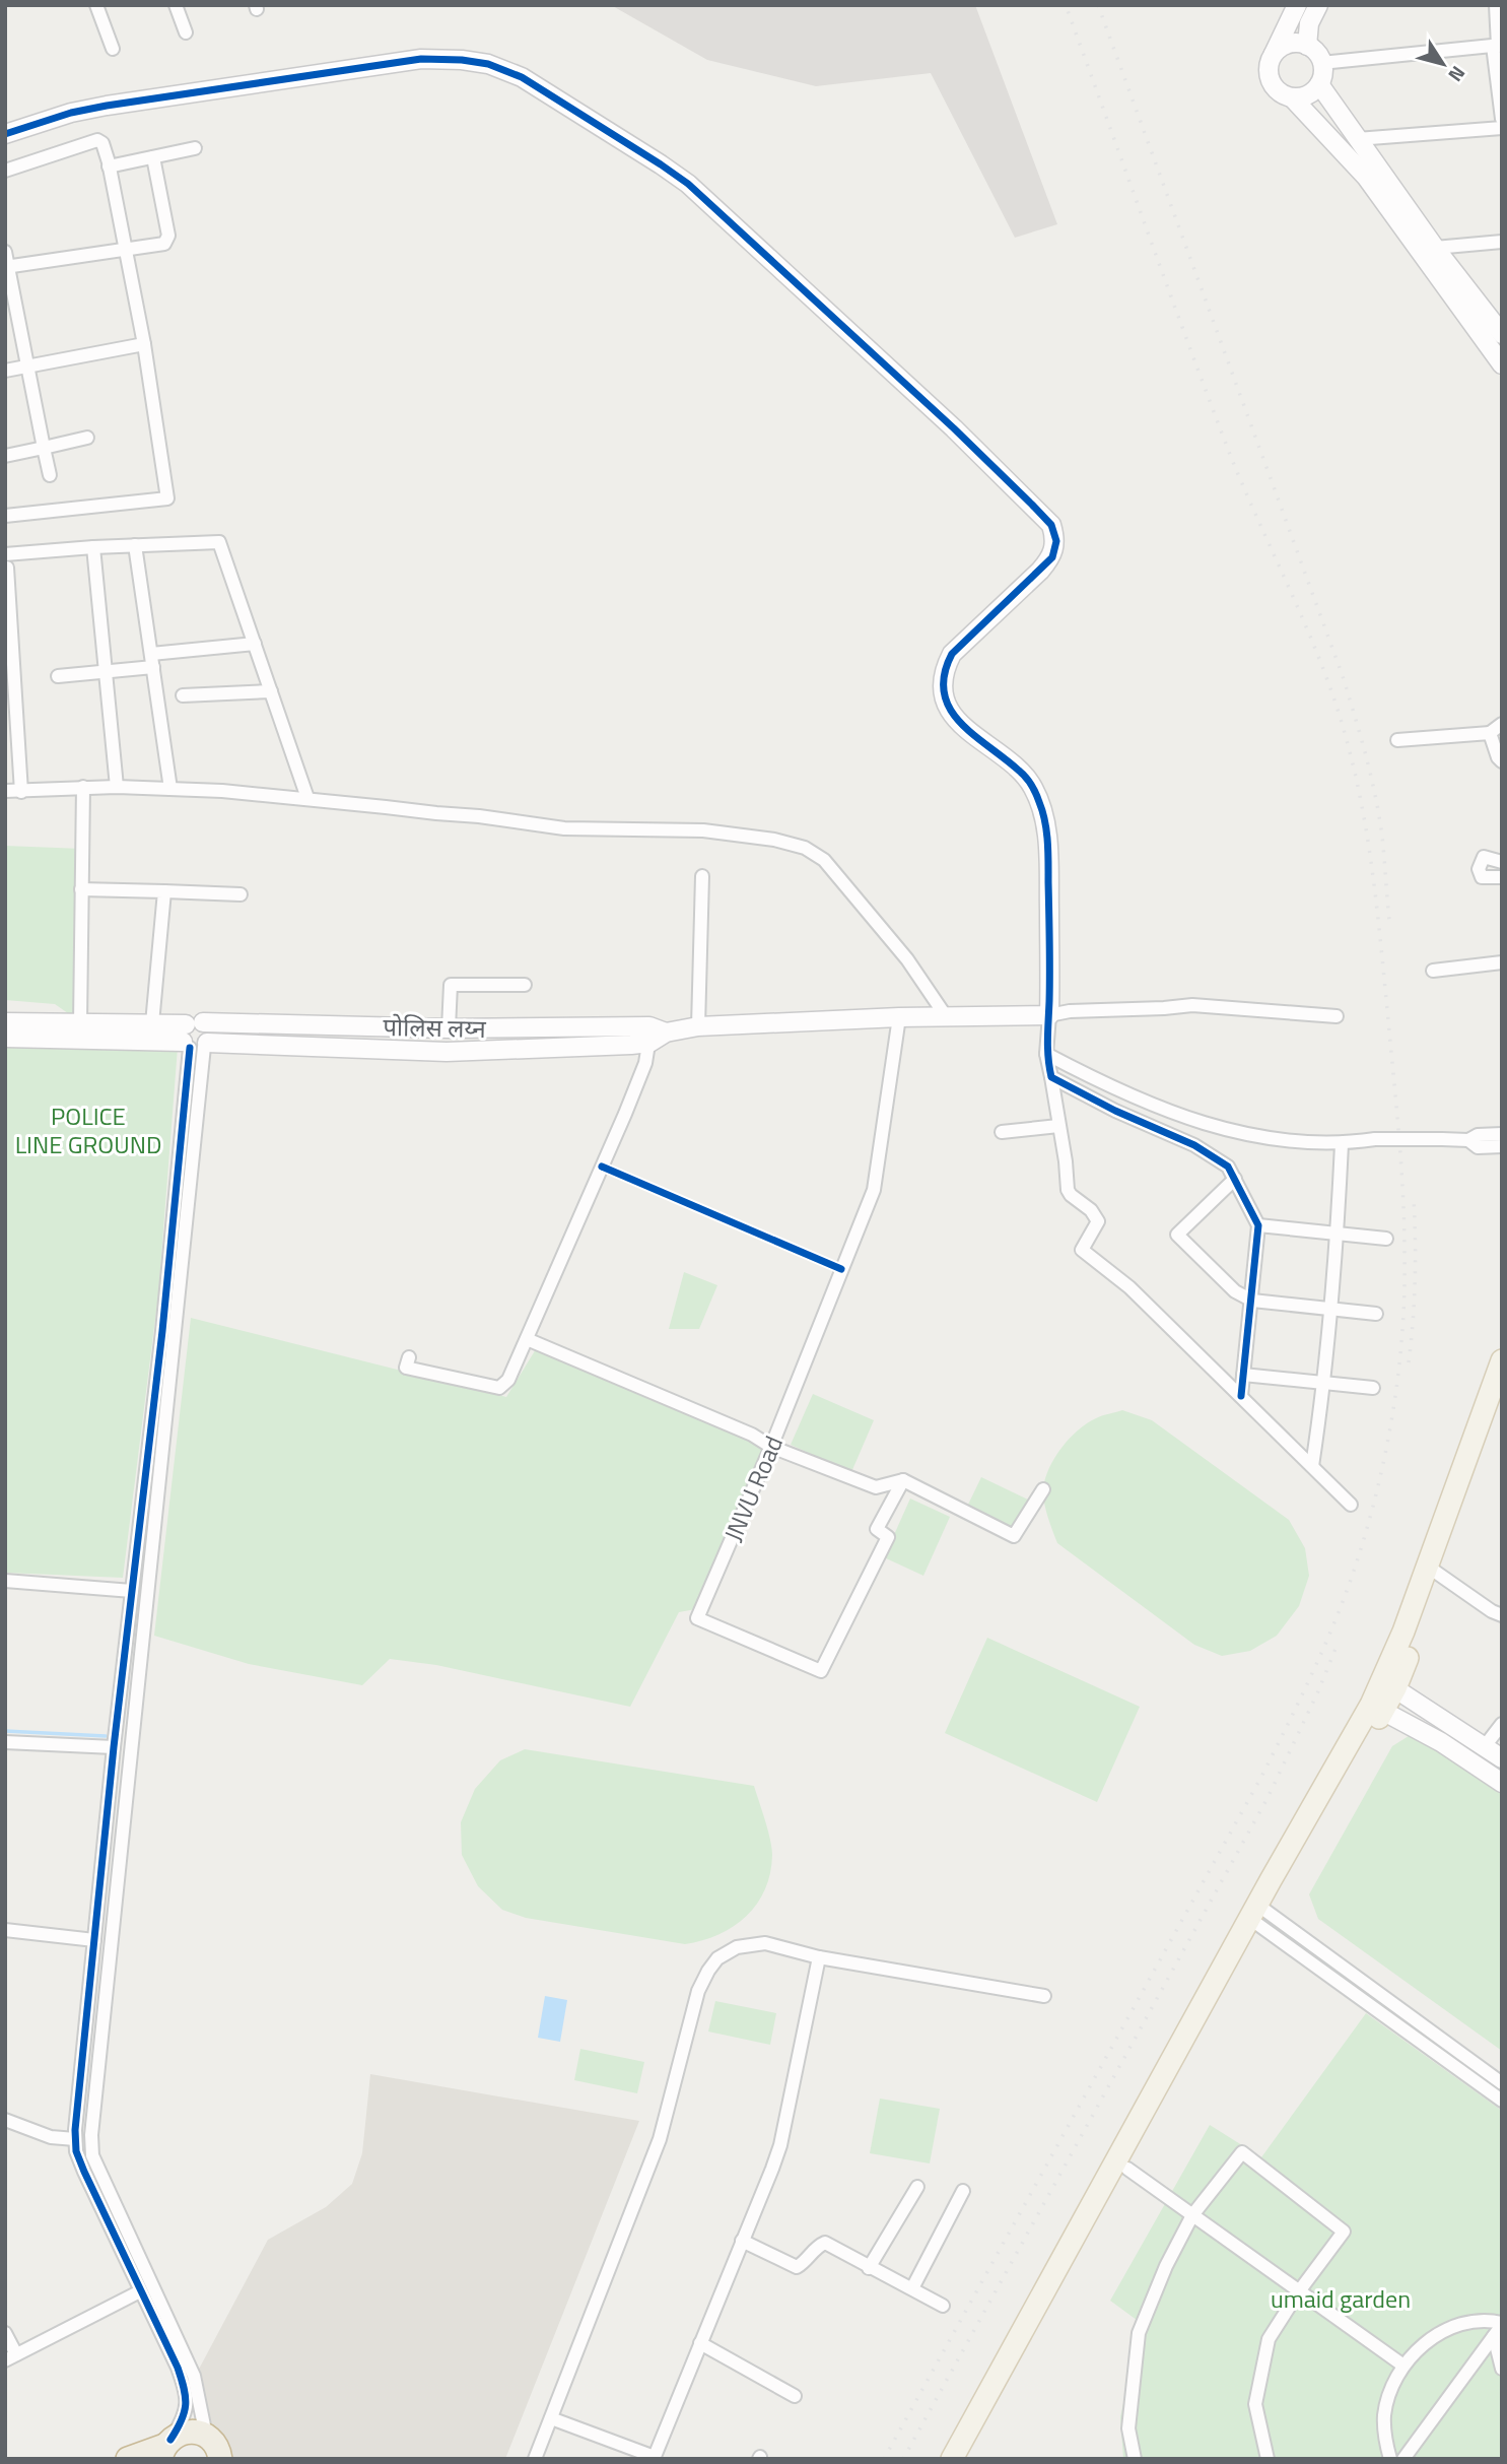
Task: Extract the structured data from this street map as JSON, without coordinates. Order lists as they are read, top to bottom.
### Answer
{
  "streets": {
    "street": ["पोलिस लय्न", "JNVU Road"]
  },
  "crossings": [
    ["पोलिस लय्न", "JNVU Road"]
  ],
  "parks": ["POLICE LINE GROUND", "umaid garden"],
  "north": "bottom right"
}
